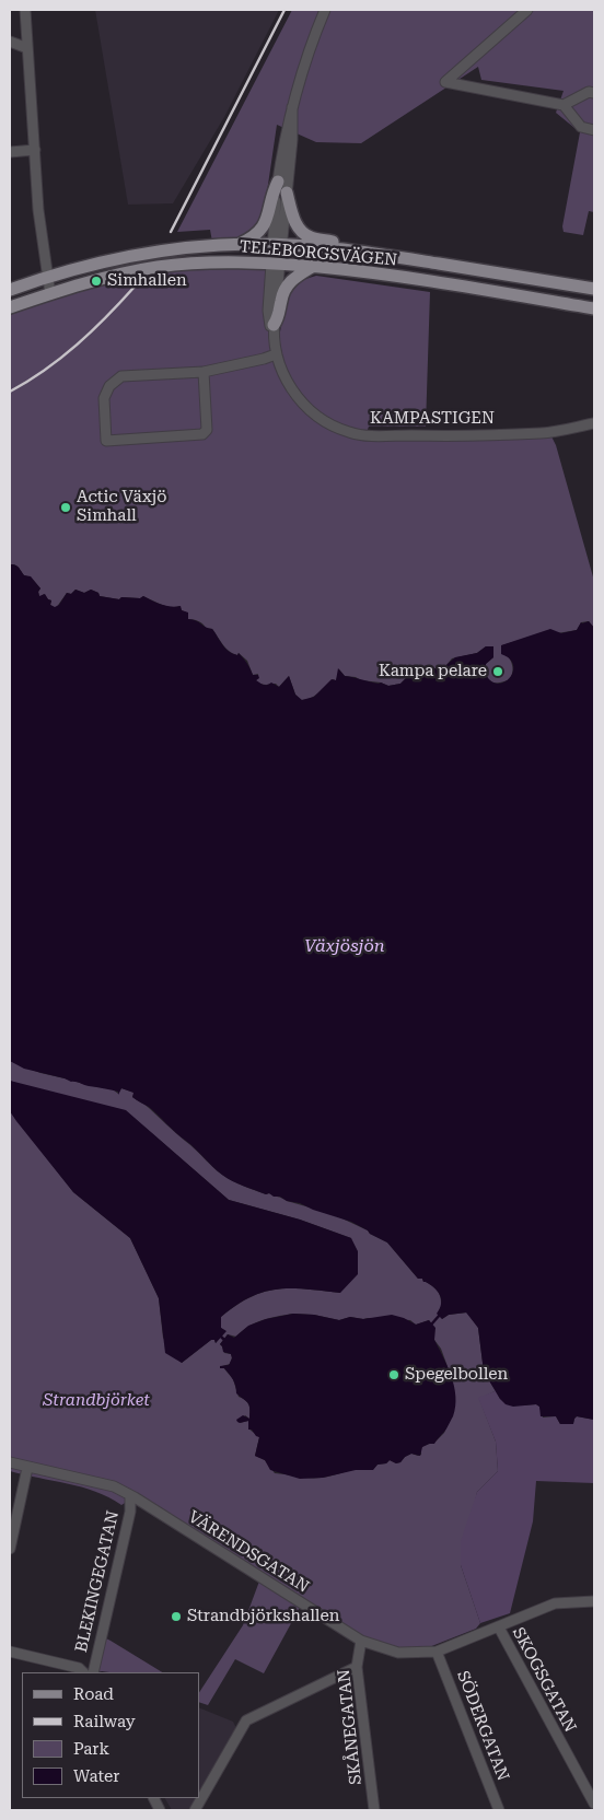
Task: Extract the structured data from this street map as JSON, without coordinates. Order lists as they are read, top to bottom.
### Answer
{
  "streets": {
    "main road": ["TELEBORGSVÄGEN"],
    "street": [
      "KAMPASTIGEN",
      "VÄRENDSGATAN",
      "BLEKINGEGATAN",
      "SKOGSGATAN",
      "SÖDERGATAN",
      "SKÅNEGATAN"
    ]
  },
  "crossings": [
    ["TELEBORGSVÄGEN", "KAMPASTIGEN"],
    ["VÄRENDSGATAN", "BLEKINGEGATAN"],
    ["VÄRENDSGATAN", "SKOGSGATAN"],
    ["VÄRENDSGATAN", "SÖDERGATAN"],
    ["VÄRENDSGATAN", "SKÅNEGATAN"]
  ],
  "water": ["Växjösjön"],
  "parks": ["Strandbjörket"],
  "places": [
    "Simhallen",
    "Actic Växjö Simhall",
    "Kampa pelare",
    "Spegelbollen",
    "Strandbjörkshallen"
  ],
  "legend": [
    "Road",
    "Railway",
    "Park",
    "Water"
  ]
}
